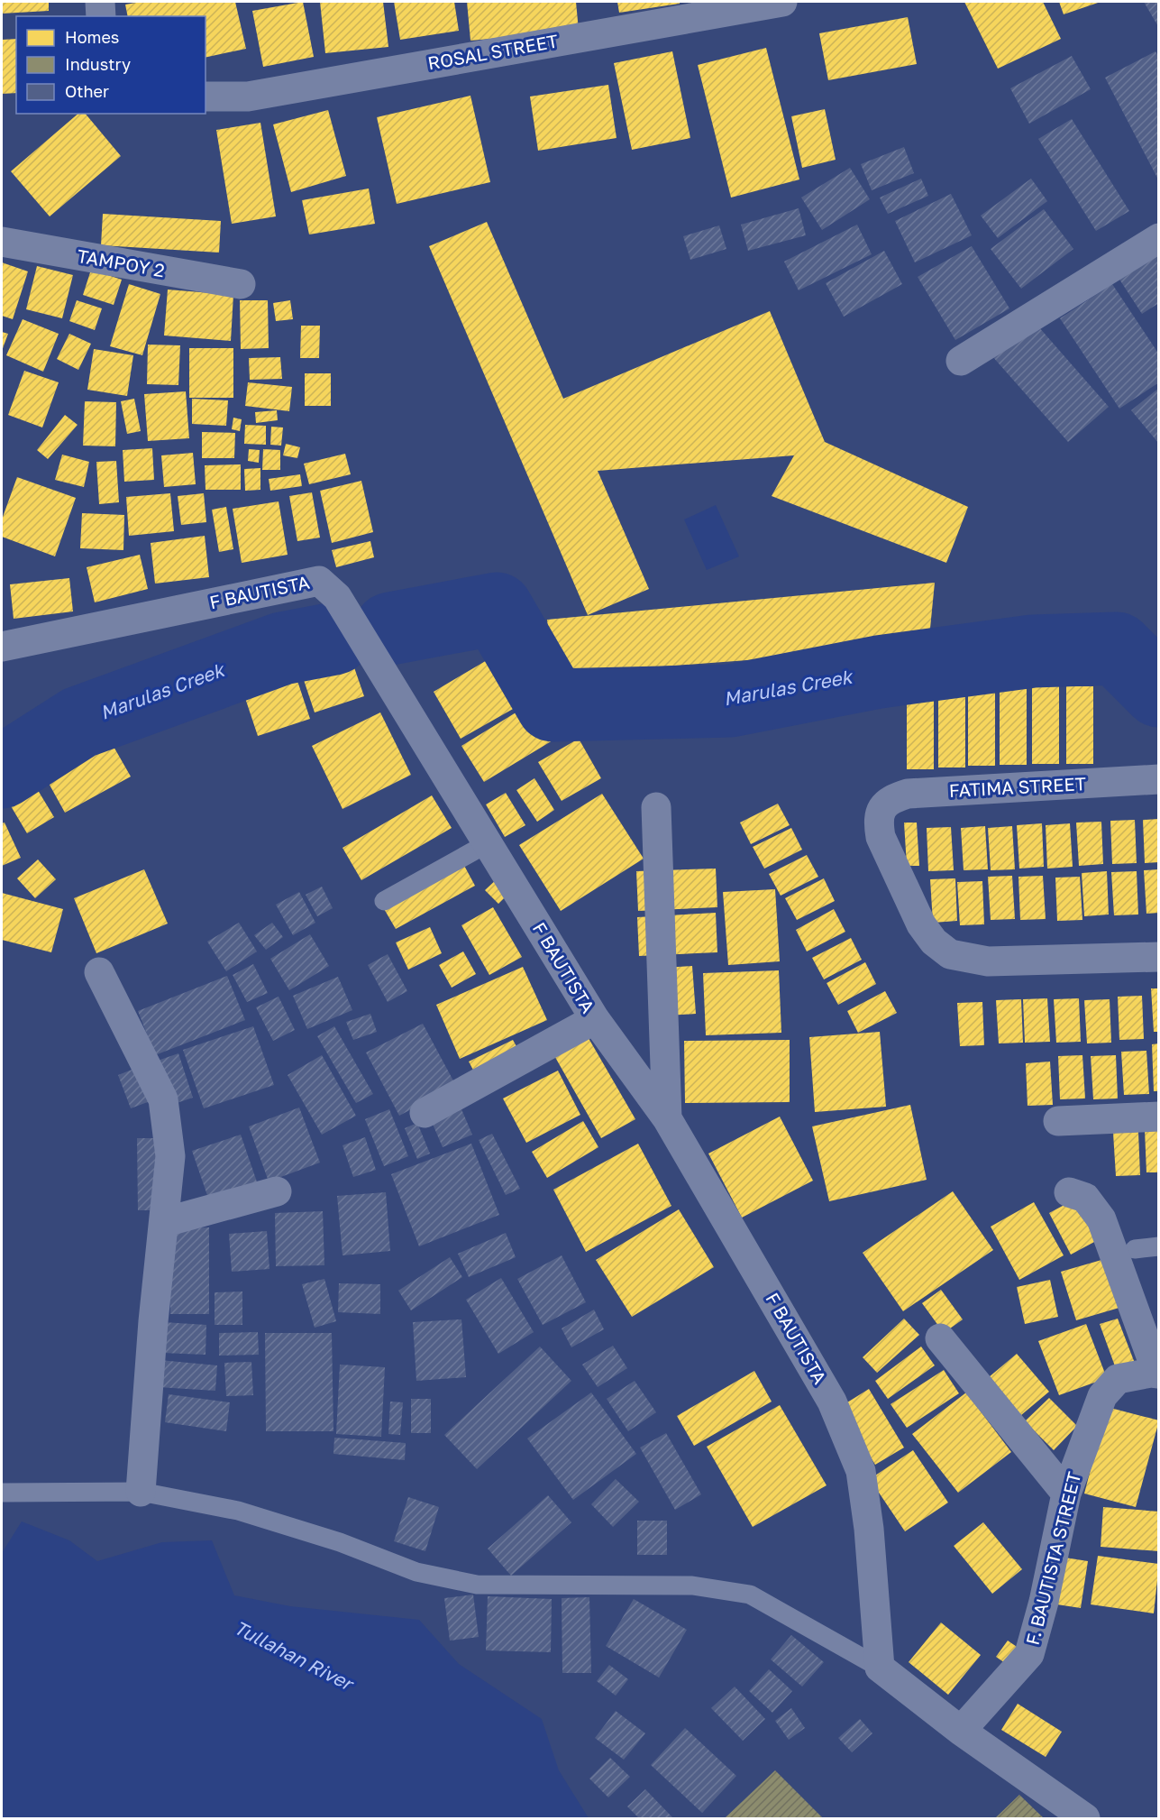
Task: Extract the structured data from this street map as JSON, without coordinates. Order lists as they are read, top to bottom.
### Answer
{
  "streets": {
    "street": [
      "ROSAL STREET",
      "TAMPOY 2",
      "F BAUTISTA",
      "FATIMA STREET",
      "F. BAUTISTA STREET"
    ]
  },
  "water": ["Marulas Creek", "Tullahan River"],
  "legend": ["Homes", "Industry", "Other"]
}
